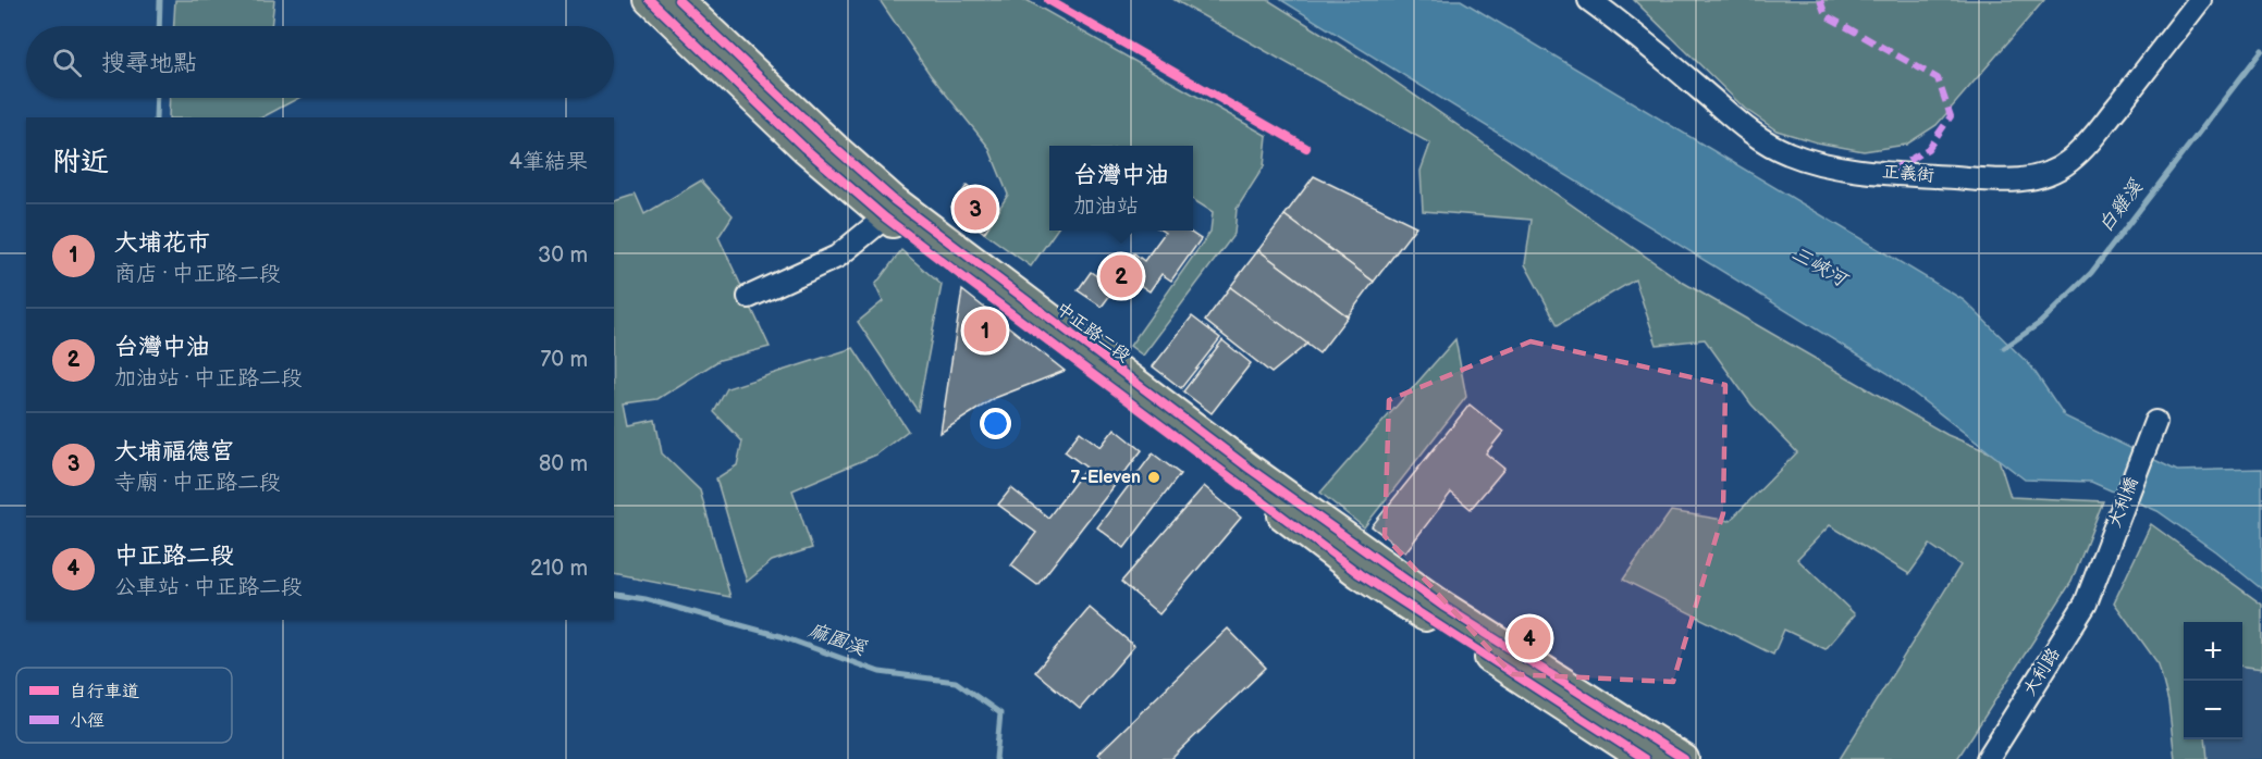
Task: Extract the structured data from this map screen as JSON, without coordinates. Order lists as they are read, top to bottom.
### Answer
{
  "streets": {
    "main road": ["中正路二段"],
    "street": ["正義街", "大利橋", "大利路"]
  },
  "crossings": [
    ["大利橋", "大利路"]
  ],
  "water": ["白雞溪", "三峽河", "麻園溪"],
  "places": ["7-Eleven"],
  "legend": ["自行車道", "小徑"],
  "page": {
    "search": "搜尋地點",
    "heading": ["附近", "4筆結果"],
    "popup": ["台灣中油", "加油站"],
    "pins": [
      "3",
      "2",
      "1",
      "4"
    ],
    "list": [
      {
        "mark": "1",
        "name": "大埔花市",
        "note": "商店 · 中正路二段",
        "value": "30 m"
      },
      {
        "mark": "2",
        "name": "台灣中油",
        "note": "加油站 · 中正路二段",
        "value": "70 m"
      },
      {
        "mark": "3",
        "name": "大埔福德宮",
        "note": "寺廟 · 中正路二段",
        "value": "80 m"
      },
      {
        "mark": "4",
        "name": "中正路二段",
        "note": "公車站 · 中正路二段",
        "value": "210 m"
      }
    ],
    "map_buttons": ["+", "−"]
  }
}
